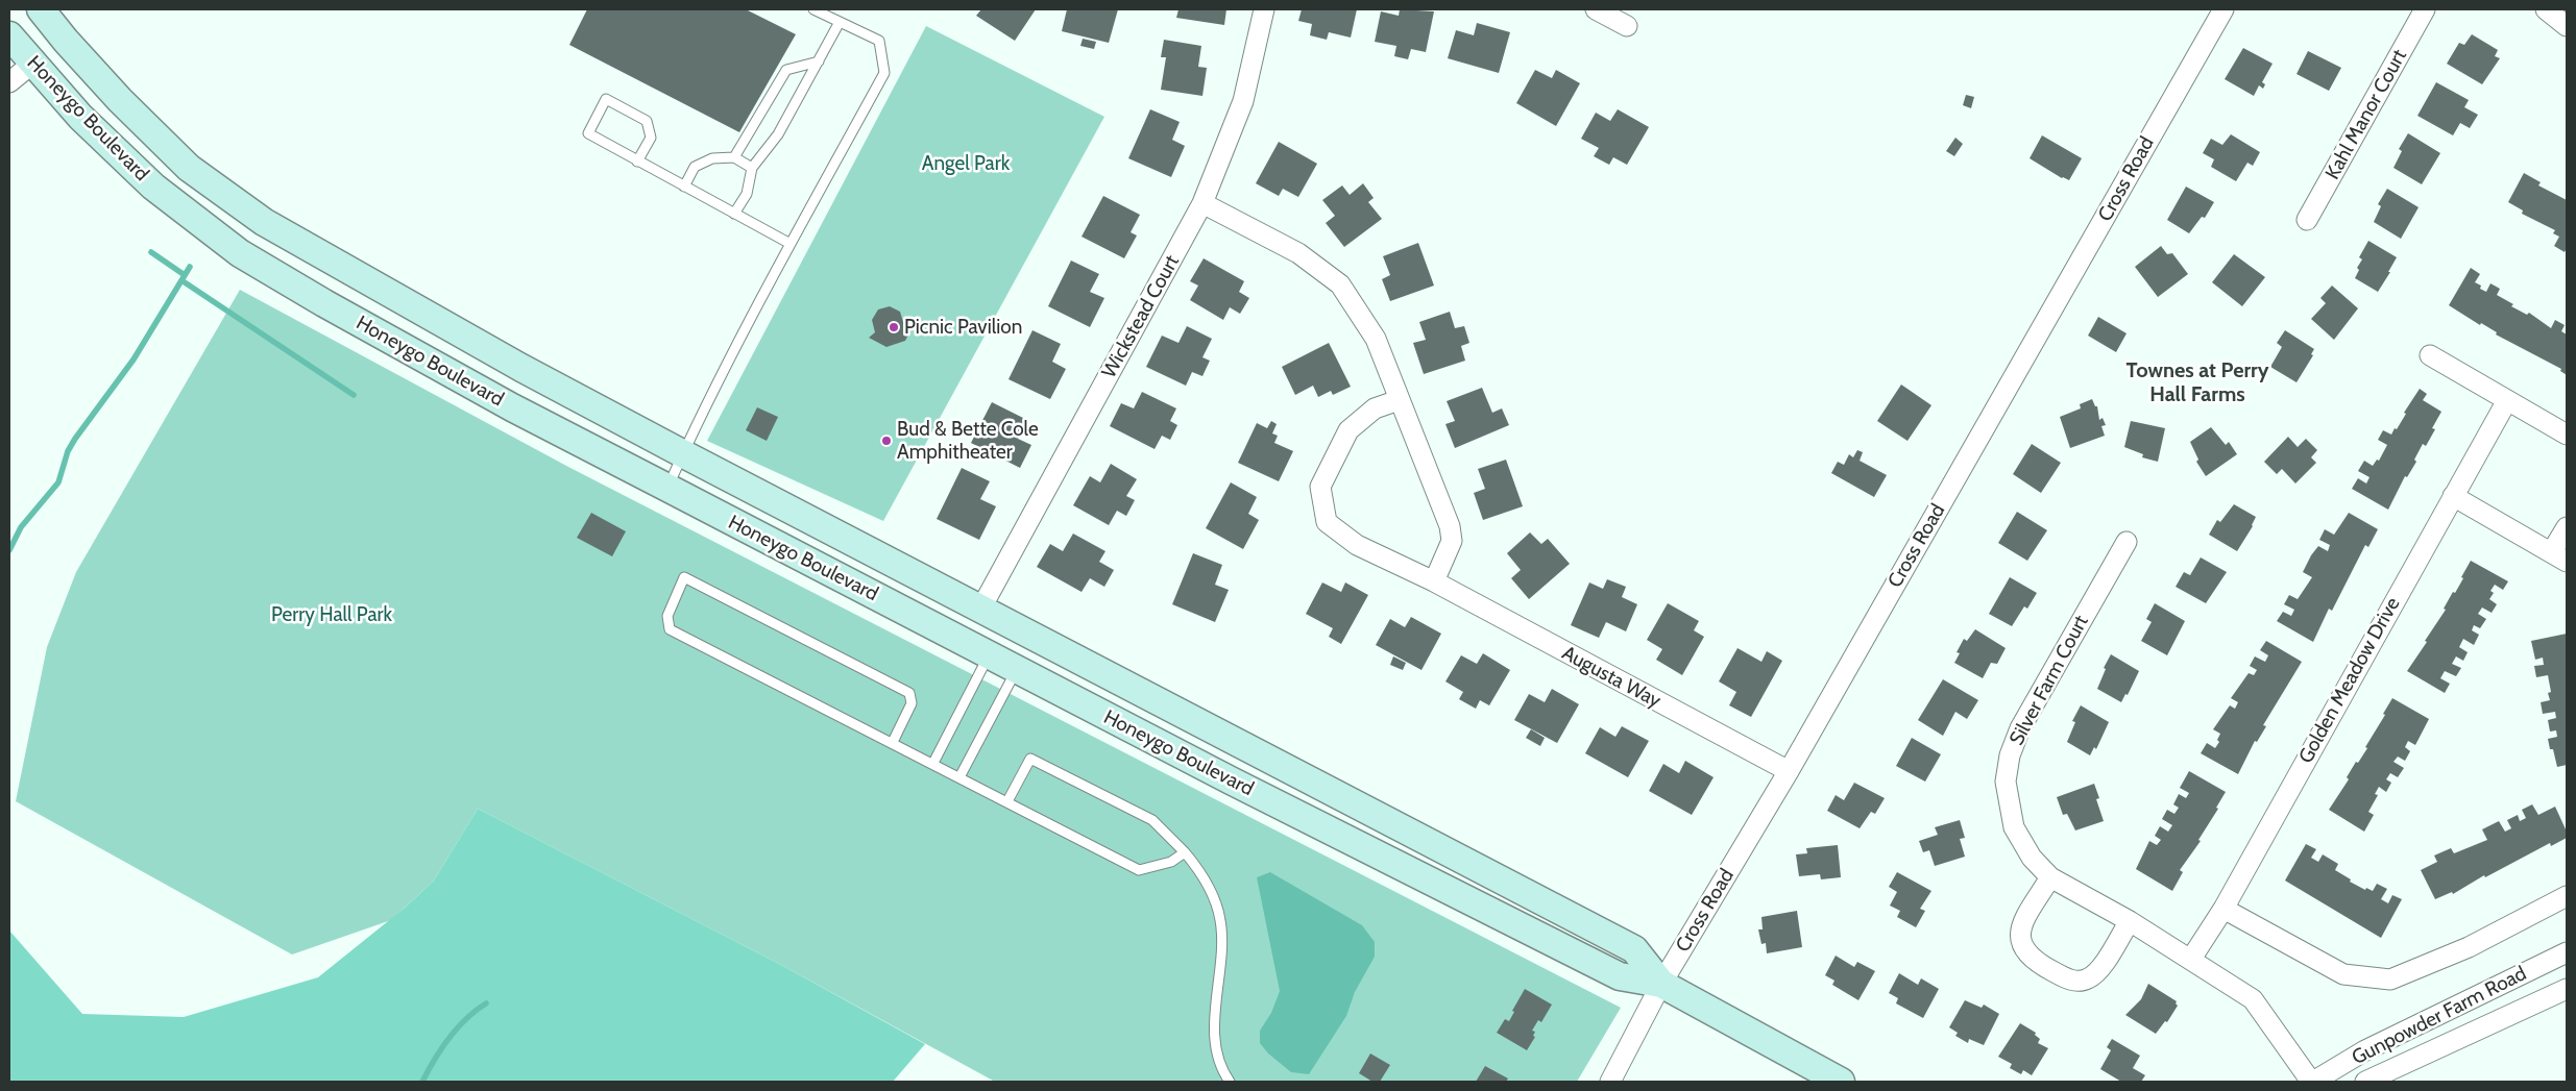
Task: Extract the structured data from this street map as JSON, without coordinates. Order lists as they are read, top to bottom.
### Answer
{
  "streets": {
    "main road": ["Honeygo Boulevard"],
    "street": [
      "Kahl Manor Court",
      "Cross Road",
      "Wickstead Court",
      "Augusta Way",
      "Silver Farm Court",
      "Golden Meadow Drive",
      "Gunpowder Farm Road"
    ]
  },
  "crossings": [
    ["Honeygo Boulevard", "Cross Road"],
    ["Honeygo Boulevard", "Wickstead Court"],
    ["Cross Road", "Augusta Way"],
    ["Silver Farm Court", "Golden Meadow Drive"],
    ["Silver Farm Court", "Gunpowder Farm Road"]
  ],
  "districts": ["Townes at Perry Hall Farms"],
  "parks": ["Angel Park", "Perry Hall Park"],
  "places": ["Picnic Pavilion", "Bud & Bette Cole Amphitheater"]
}
